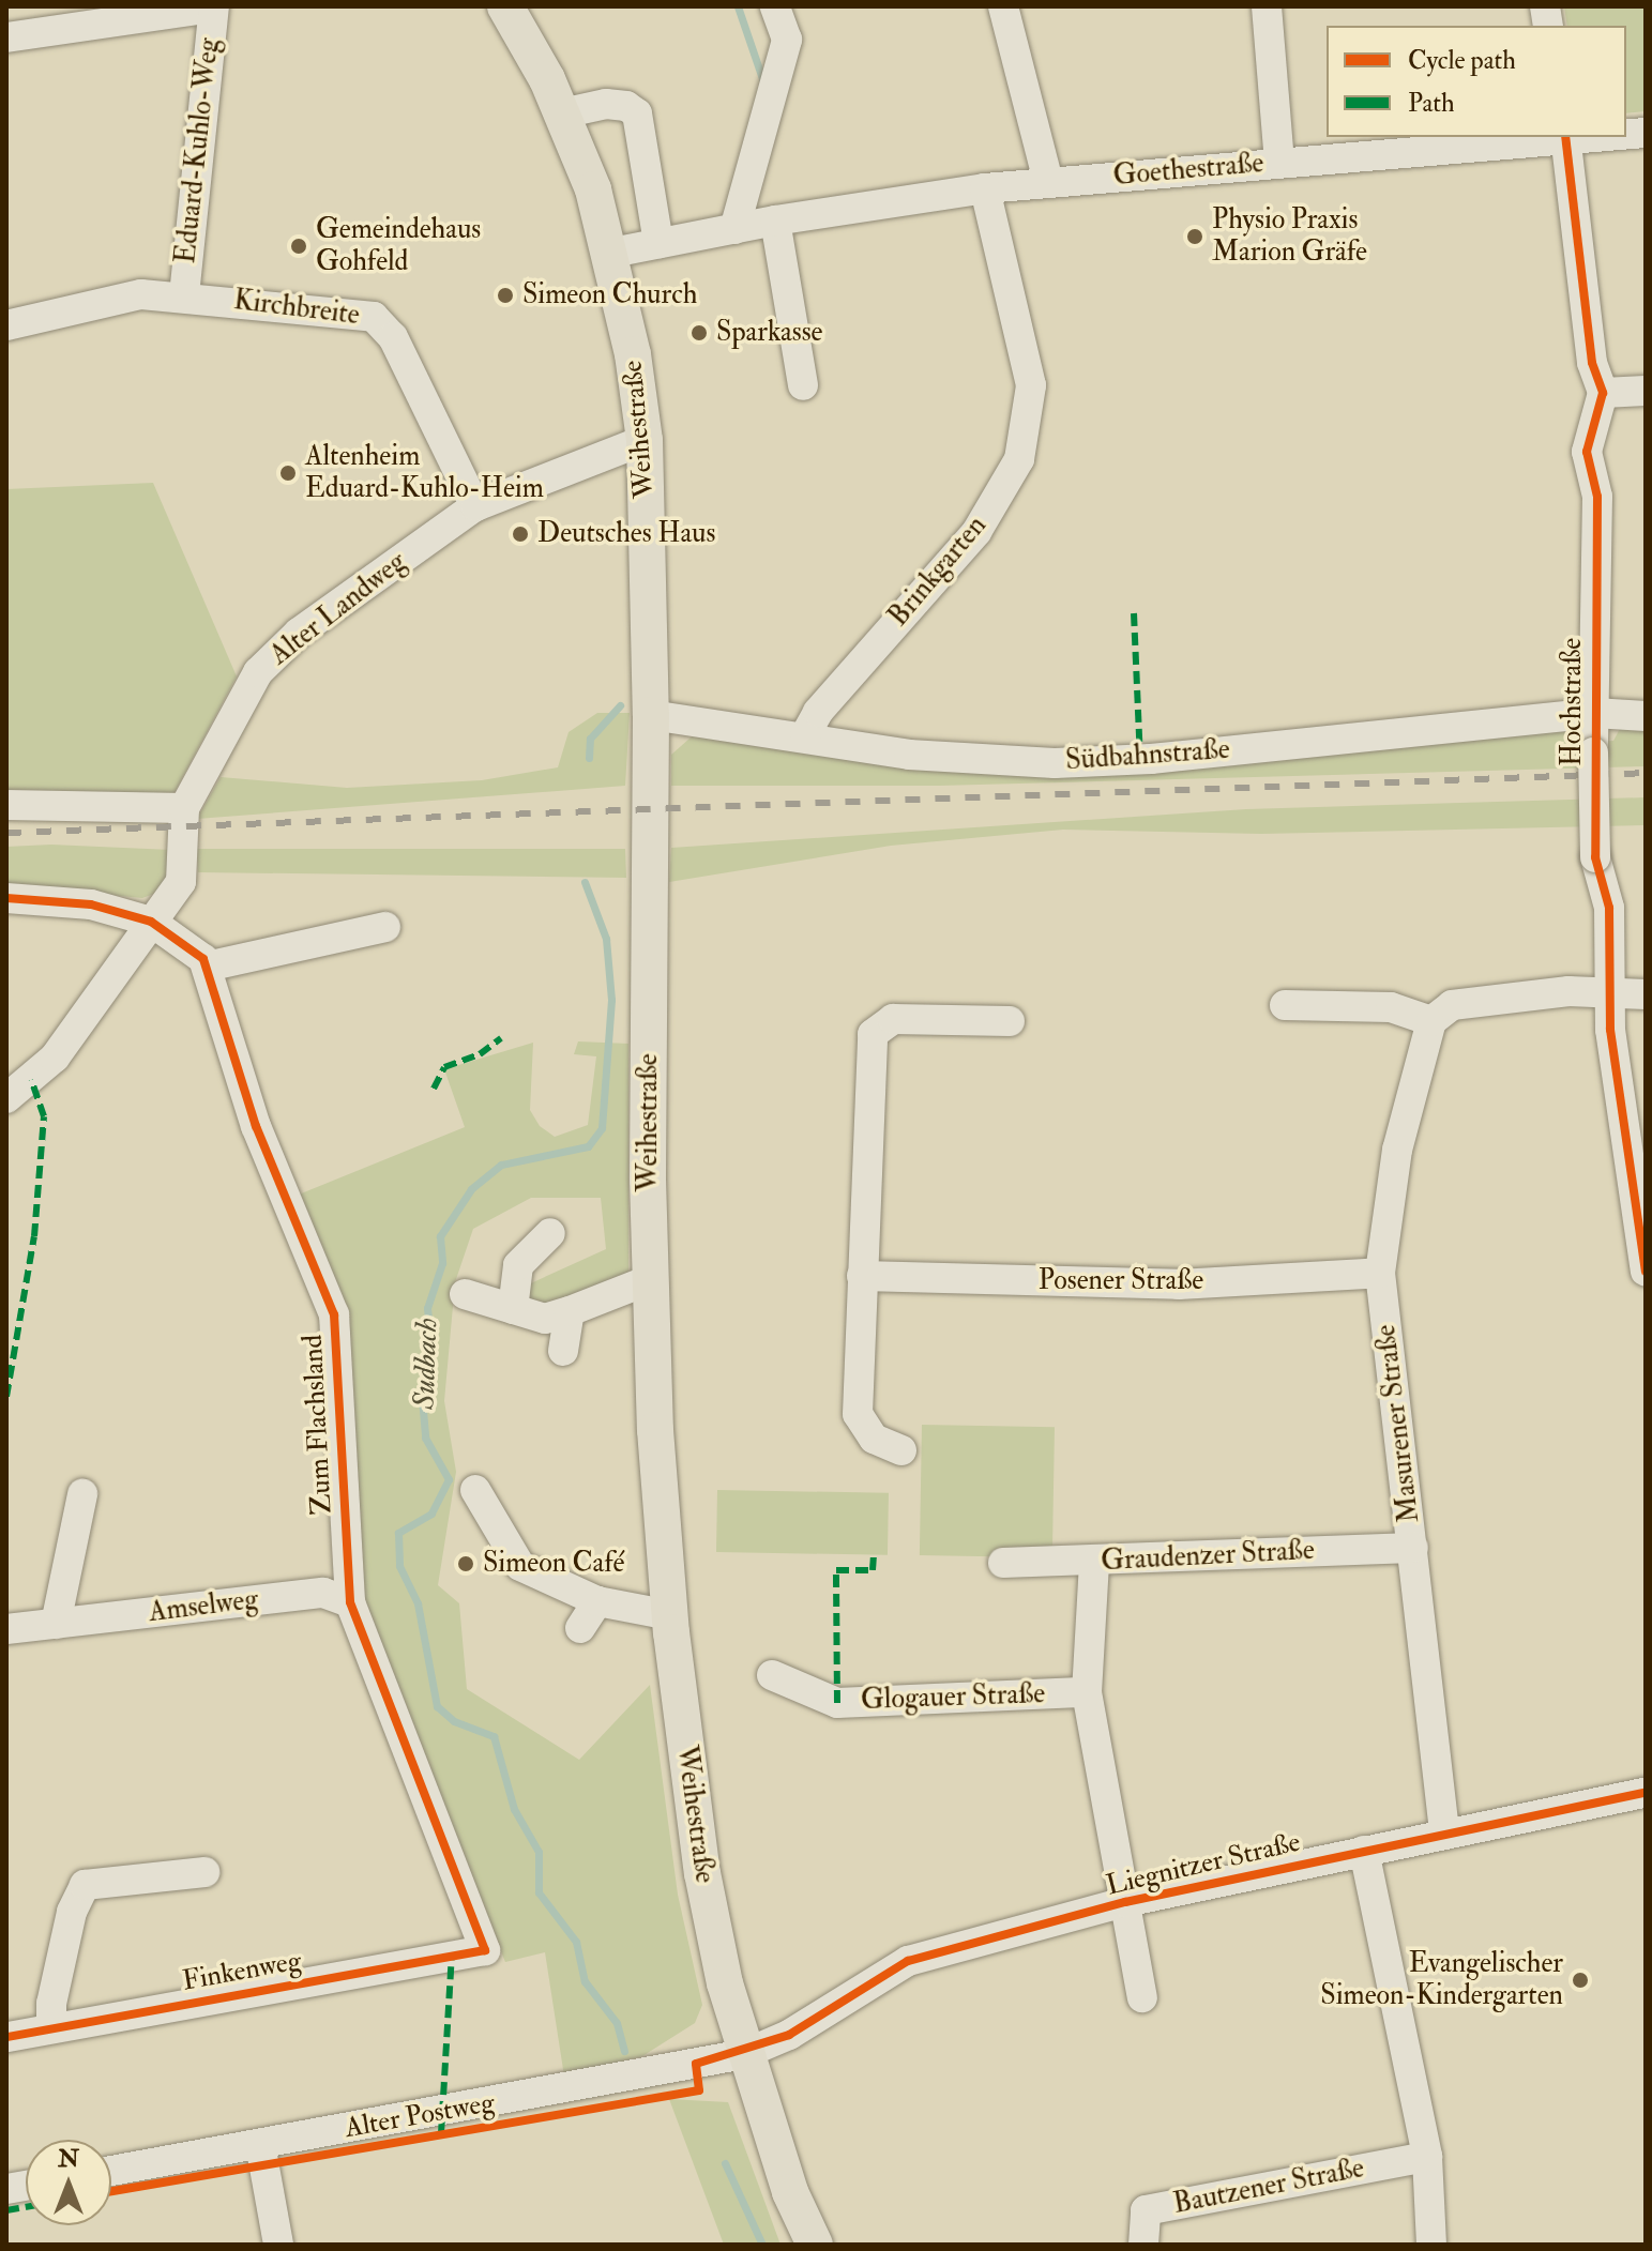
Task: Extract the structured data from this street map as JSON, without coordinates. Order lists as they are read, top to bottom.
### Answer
{
  "streets": {
    "main road": ["Weihestraße"],
    "street": [
      "Eduard-Kuhlo-Weg",
      "Goethestraße",
      "Kirchbreite",
      "Brinkgarten",
      "Alter Landweg",
      "Hochstraße",
      "Südbahnstraße",
      "Posener Straße",
      "Masurener Straße",
      "Zum Flachsland",
      "Graudenzer Straße",
      "Amselweg",
      "Glogauer Straße",
      "Liegnitzer Straße",
      "Finkenweg",
      "Alter Postweg",
      "Bautzener Straße"
    ]
  },
  "crossings": [
    ["Eduard-Kuhlo-Weg", "Kirchbreite"],
    ["Goethestraße", "Weihestraße"],
    ["Goethestraße", "Brinkgarten"],
    ["Kirchbreite", "Alter Landweg"],
    ["Weihestraße", "Alter Landweg"],
    ["Weihestraße", "Südbahnstraße"],
    ["Weihestraße", "Liegnitzer Straße"],
    ["Weihestraße", "Alter Postweg"],
    ["Brinkgarten", "Südbahnstraße"],
    ["Hochstraße", "Südbahnstraße"],
    ["Posener Straße", "Masurener Straße"],
    ["Masurener Straße", "Graudenzer Straße"],
    ["Masurener Straße", "Liegnitzer Straße"],
    ["Zum Flachsland", "Amselweg"],
    ["Zum Flachsland", "Finkenweg"],
    ["Liegnitzer Straße", "Alter Postweg"]
  ],
  "water": ["Sudbach"],
  "places": [
    "Physio Praxis Marion Gräfe",
    "Gemeindehaus Gohfeld",
    "Simeon Church",
    "Sparkasse",
    "Altenheim Eduard-Kuhlo-Heim",
    "Deutsches Haus",
    "Simeon Café",
    "Evangelischer Simeon-Kindergarten"
  ],
  "legend": ["Cycle path", "Path"],
  "north": "top"
}
